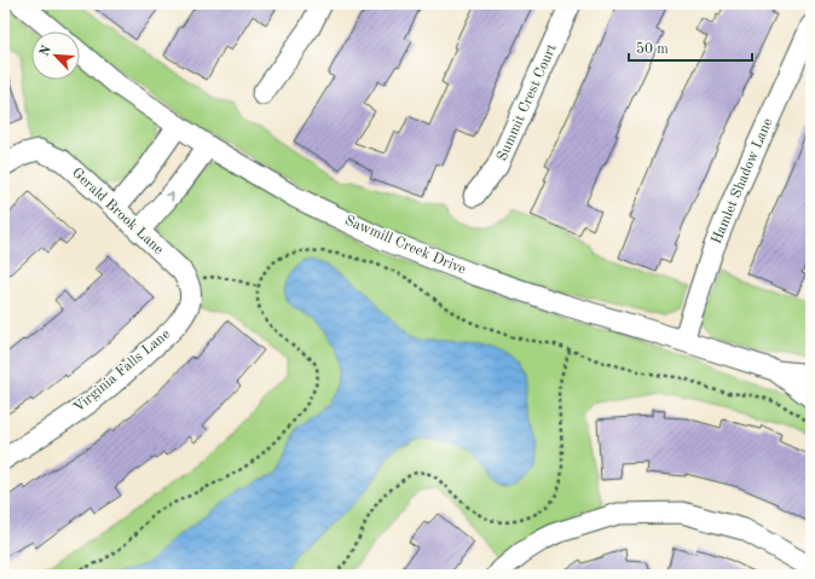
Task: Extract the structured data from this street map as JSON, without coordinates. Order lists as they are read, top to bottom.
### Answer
{
  "streets": {
    "street": [
      "Summit Crest Court",
      "Hamlet Shadow Lane",
      "Gerald Brook Lane",
      "Sawmill Creek Drive",
      "Virginia Falls Lane"
    ]
  },
  "crossings": [
    ["Hamlet Shadow Lane", "Sawmill Creek Drive"],
    ["Gerald Brook Lane", "Virginia Falls Lane"]
  ],
  "scale_bar": "50 m",
  "north": "top left"
}
